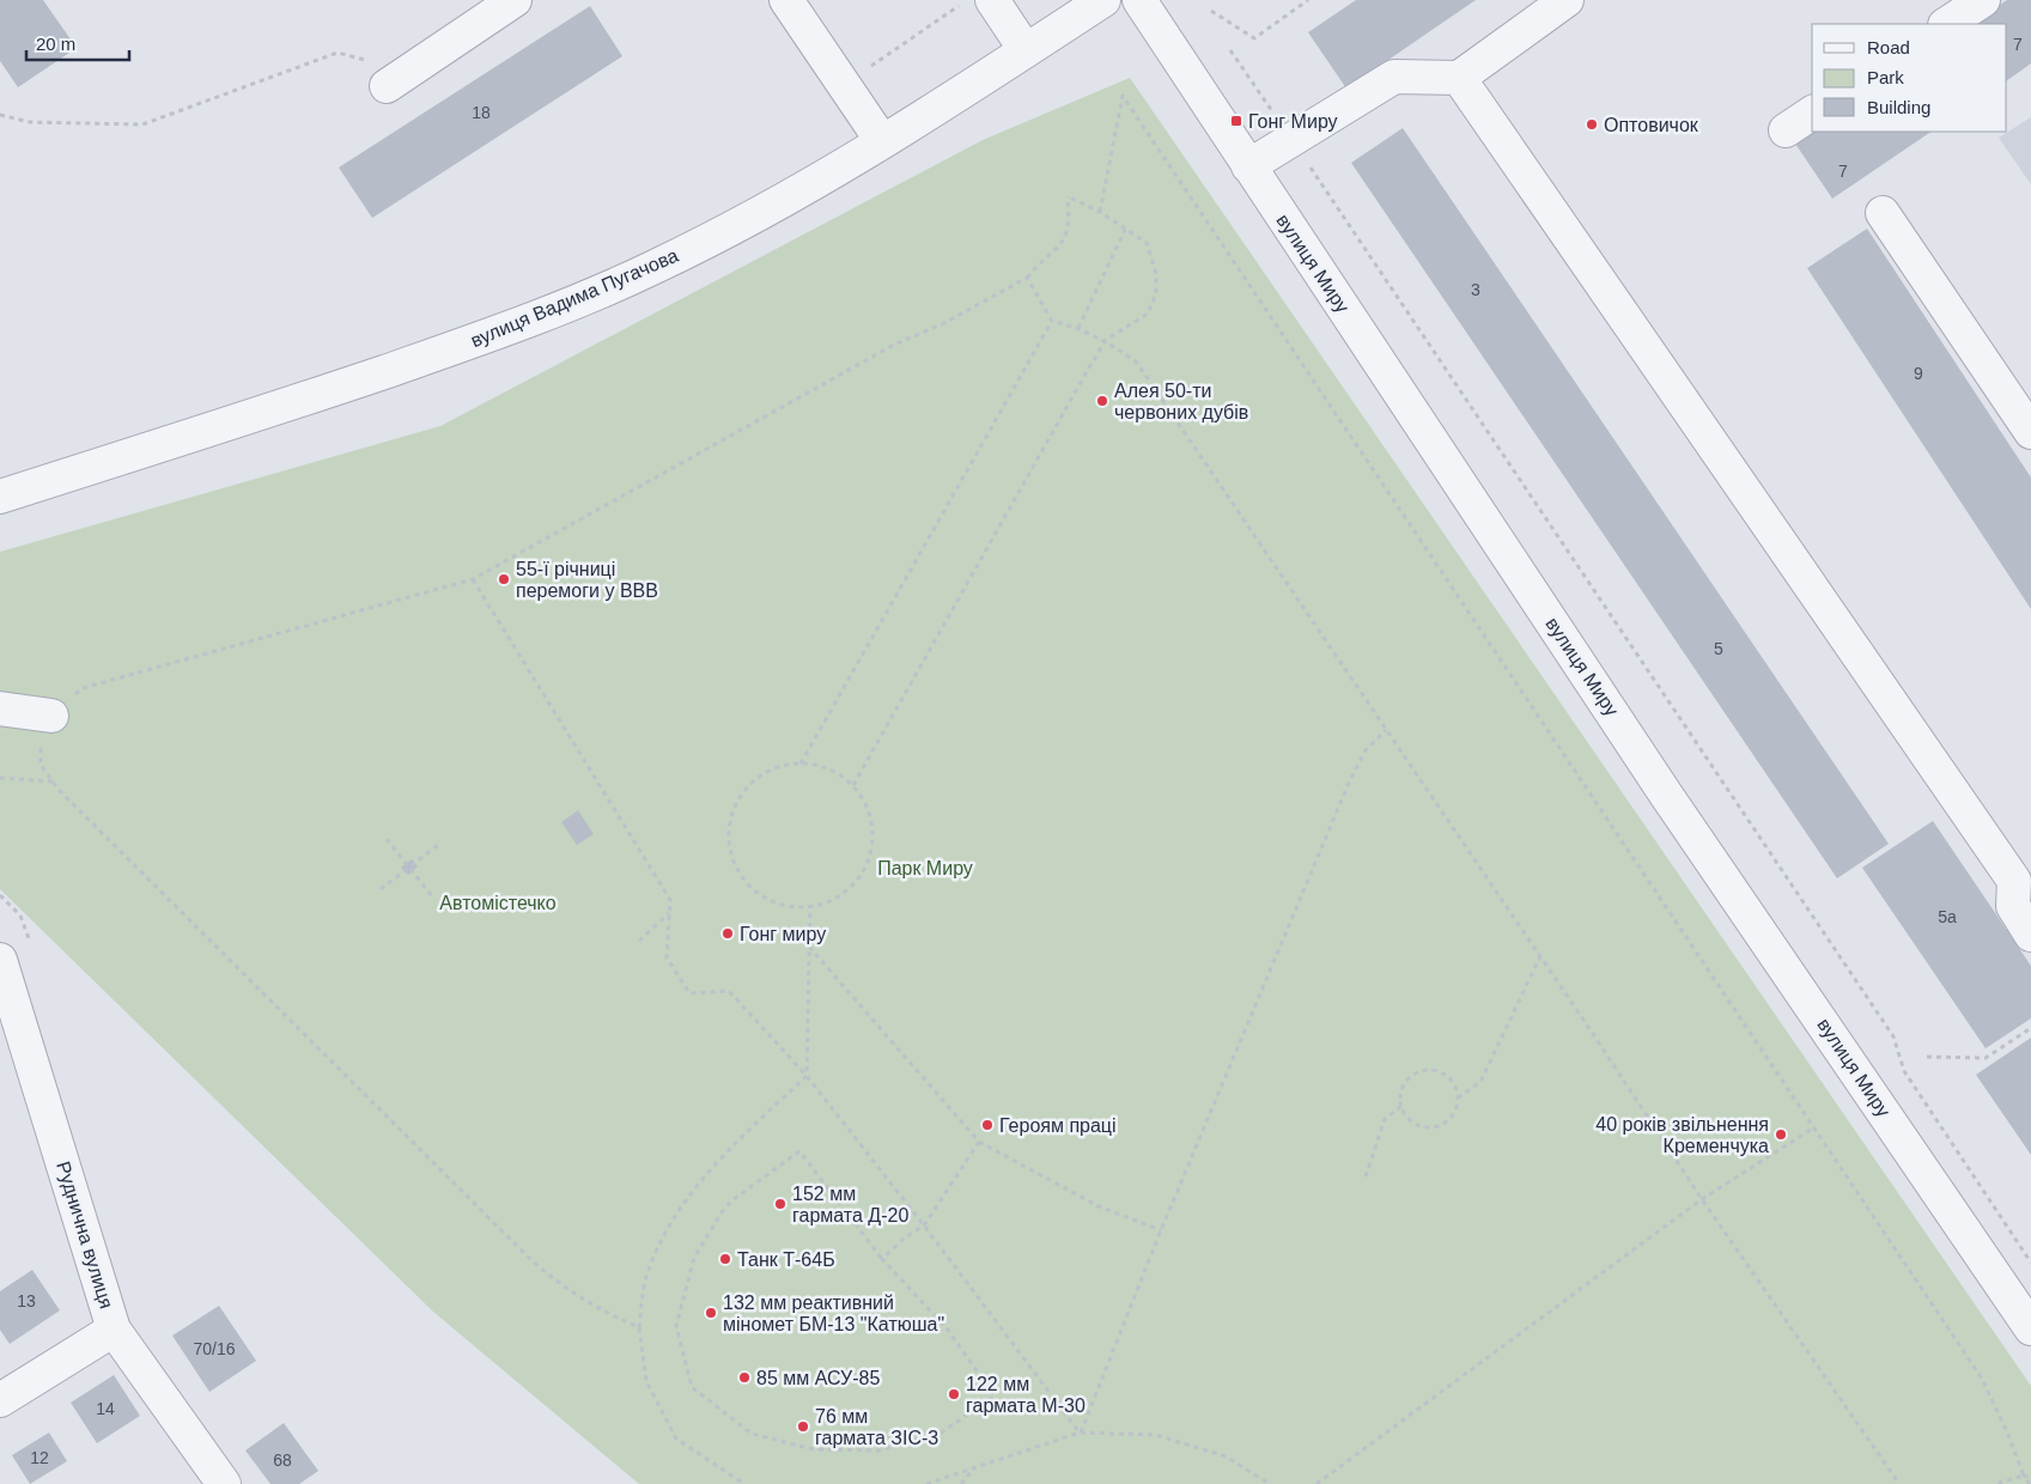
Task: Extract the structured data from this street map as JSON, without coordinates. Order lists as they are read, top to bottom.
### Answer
{
  "streets": {
    "street": ["вулиця Миру", "вулиця Вадима Пугачова", "Руднична вулиця"]
  },
  "parks": ["Парк Миру", "Автомістечко"],
  "places": {
    "transit": ["Гонг Миру"],
    "other": [
      "Оптовичок",
      "Алея 50-ти червоних дубів",
      "55-ї річниці перемоги у ВВВ",
      "Гонг миру",
      "Героям працi",
      "40 рокiв звiльнення Кременчука",
      "152 мм гармата Д-20",
      "Танк Т-64Б",
      "132 мм реактивний міномет БМ-13 \"Катюша\"",
      "85 мм АСУ-85",
      "122 мм гармата М-30",
      "76 мм гармата ЗІС-3"
    ]
  },
  "house_numbers": [
    "7",
    "18",
    "7",
    "3",
    "9",
    "5",
    "5а",
    "13",
    "70/16",
    "14",
    "12",
    "68"
  ],
  "legend": ["Road", "Park", "Building"],
  "scale_bar": "20 m"
}
